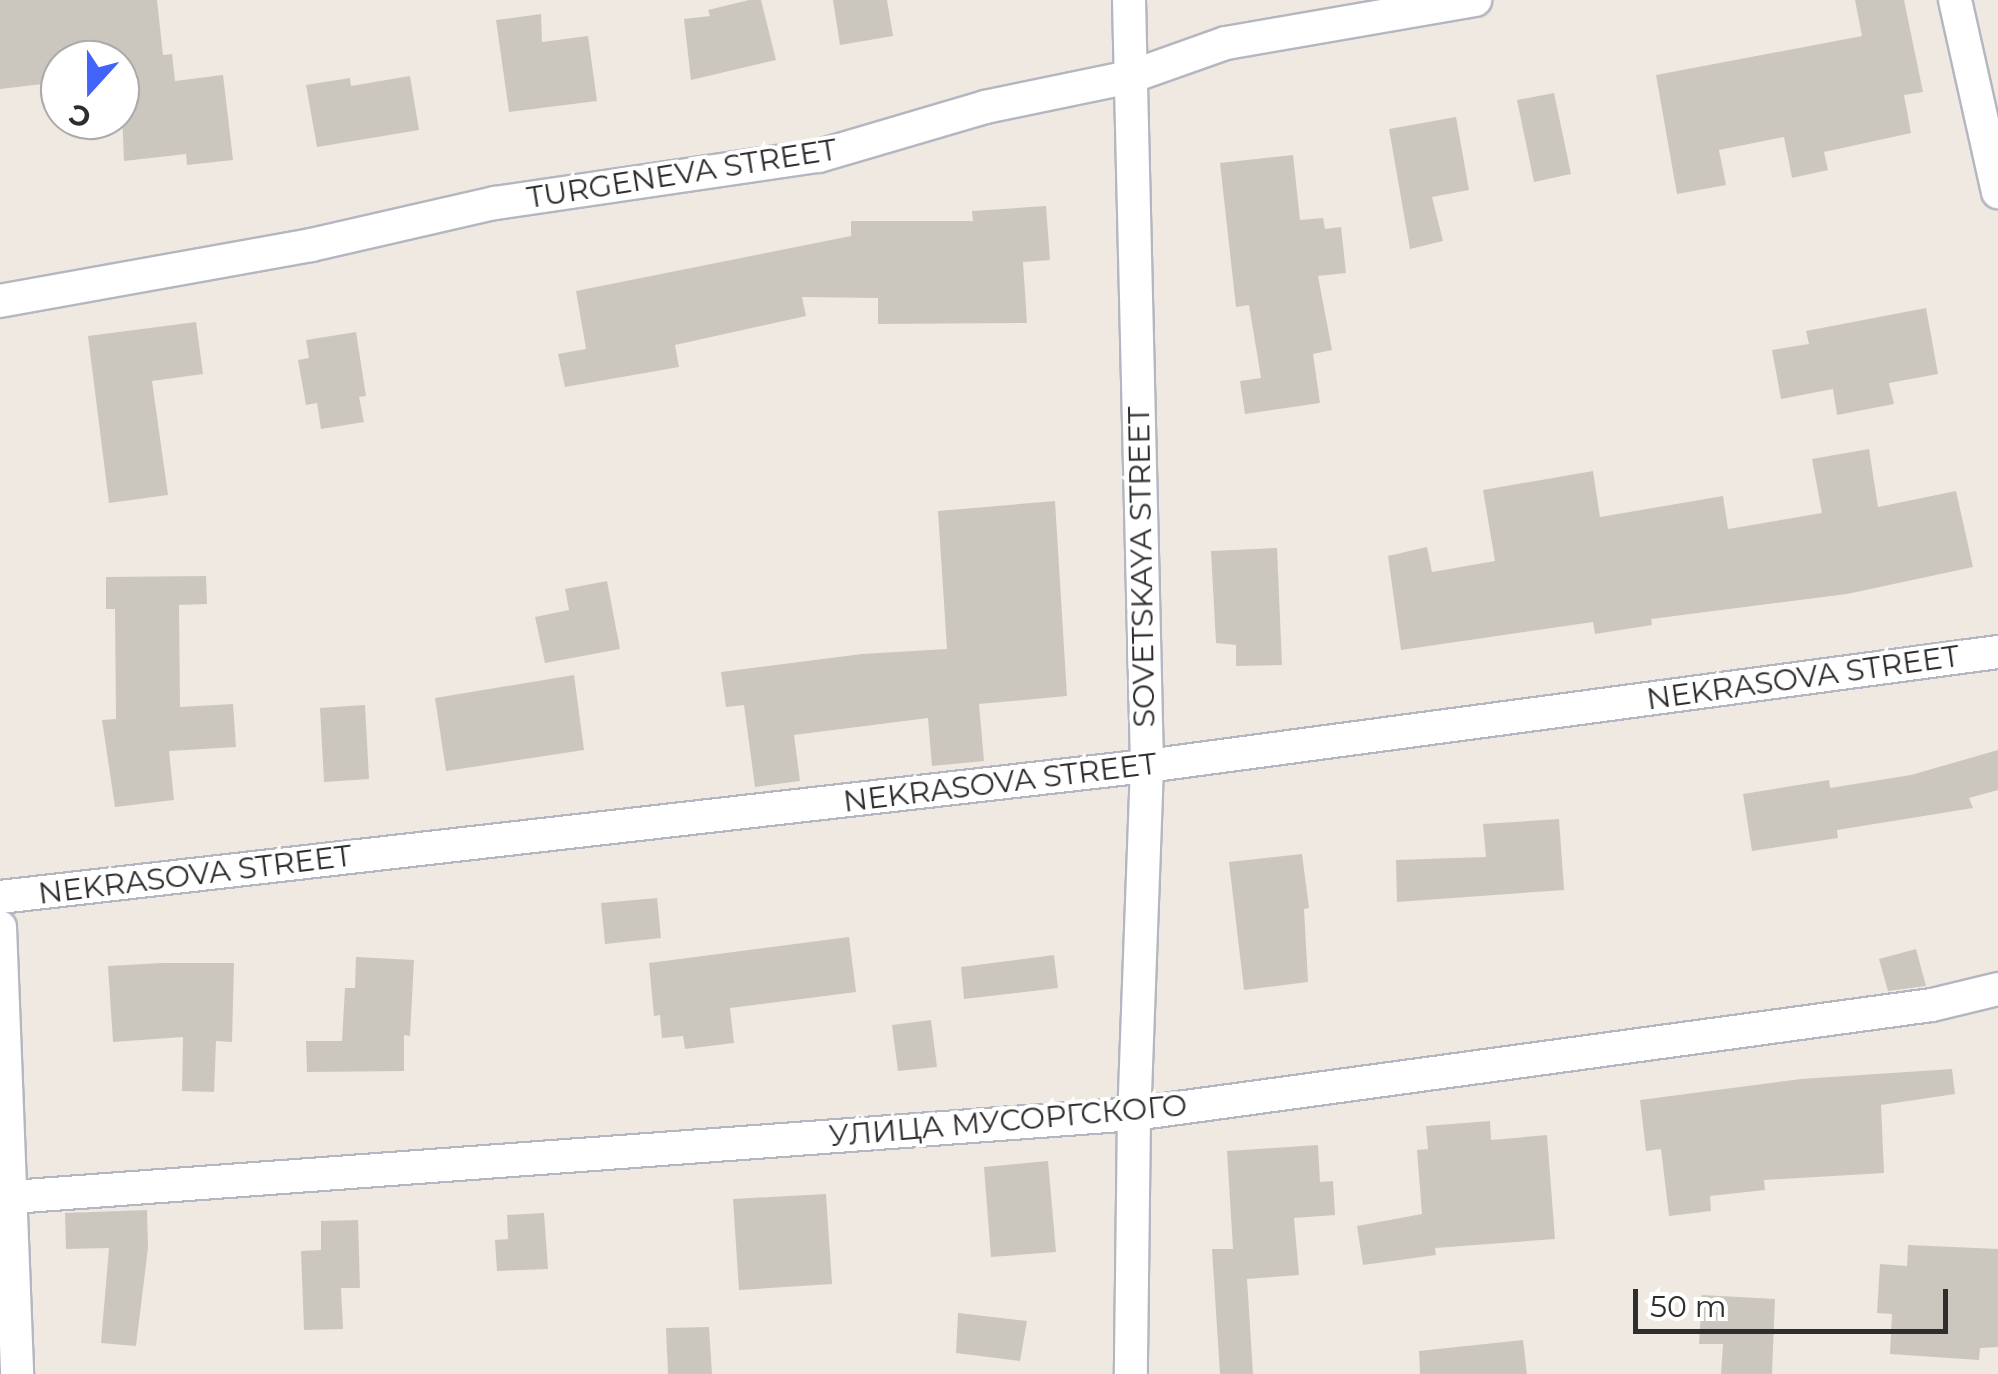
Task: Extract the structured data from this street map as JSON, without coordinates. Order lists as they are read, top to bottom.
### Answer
{
  "streets": {
    "street": [
      "TURGENEVA STREET",
      "SOVETSKAYA STREET",
      "NEKRASOVA STREET",
      "УЛИЦА МУСОРГСКОГО"
    ]
  },
  "crossings": [
    ["TURGENEVA STREET", "SOVETSKAYA STREET"],
    ["SOVETSKAYA STREET", "NEKRASOVA STREET"],
    ["SOVETSKAYA STREET", "УЛИЦА МУСОРГСКОГО"]
  ],
  "scale_bar": "50 m",
  "north": "bottom"
}
